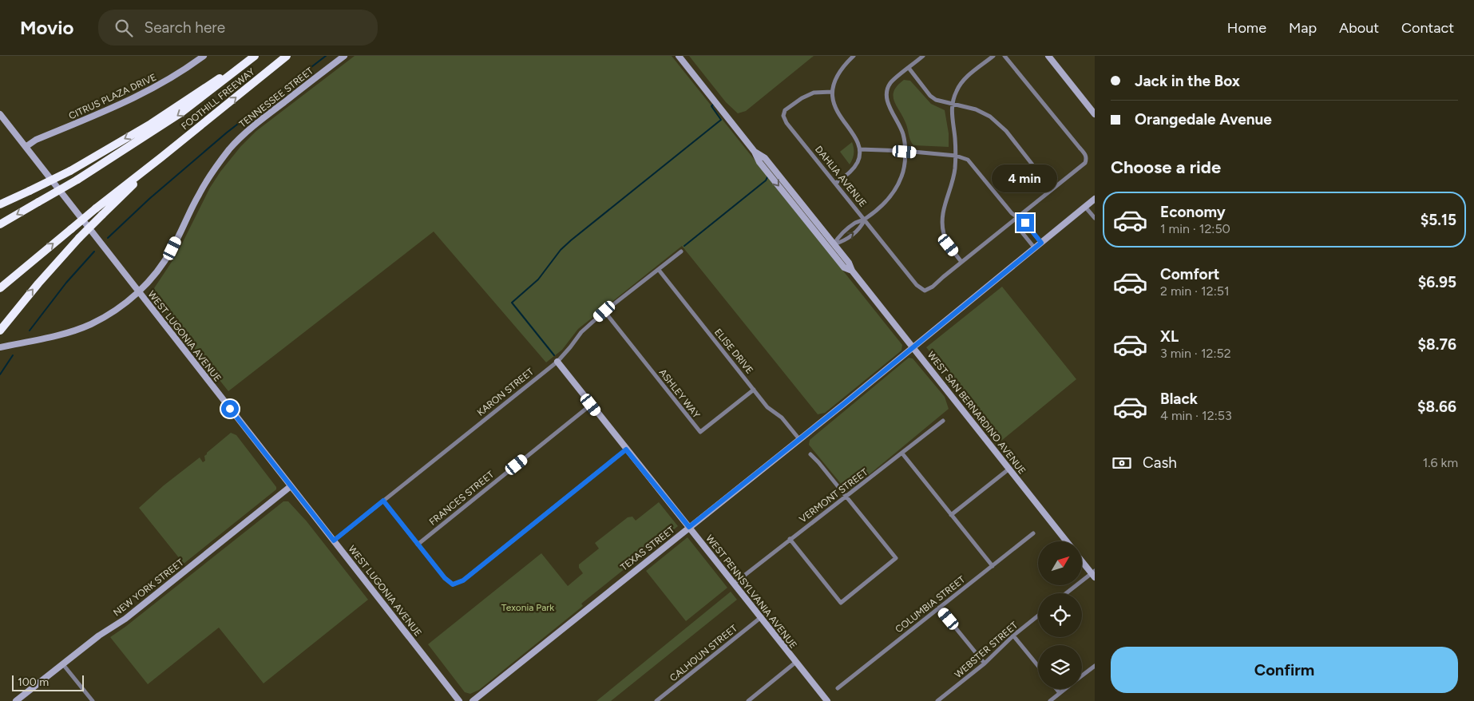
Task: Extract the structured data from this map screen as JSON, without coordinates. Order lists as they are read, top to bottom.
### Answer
{
  "streets": {
    "highway": ["FOOTHILL FREEWAY"],
    "street": [
      "CITRUS PLAZA DRIVE",
      "TENNESSEE STREET",
      "DAHLIA AVENUE",
      "WEST LUGONIA AVENUE",
      "ELISE DRIVE",
      "KARON STREET",
      "ASHLEY WAY",
      "WEST SAN BERNARDINO AVENUE",
      "VERMONT STREET",
      "FRANCES STREET",
      "TEXAS STREET",
      "NEW YORK STREET",
      "WEST PENNSYLVANIA AVENUE",
      "COLUMBIA STREET",
      "WEBSTER STREET",
      "CALHOUN STREET"
    ]
  },
  "crossings": [
    ["CITRUS PLAZA DRIVE", "WEST LUGONIA AVENUE"],
    ["TENNESSEE STREET", "WEST LUGONIA AVENUE"],
    ["WEST LUGONIA AVENUE", "KARON STREET"],
    ["WEST LUGONIA AVENUE", "NEW YORK STREET"],
    ["ELISE DRIVE", "KARON STREET"],
    ["ELISE DRIVE", "ASHLEY WAY"],
    ["ELISE DRIVE", "TEXAS STREET"],
    ["KARON STREET", "ASHLEY WAY"],
    ["KARON STREET", "WEST PENNSYLVANIA AVENUE"],
    ["WEST SAN BERNARDINO AVENUE", "TEXAS STREET"],
    ["VERMONT STREET", "WEST PENNSYLVANIA AVENUE"],
    ["FRANCES STREET", "WEST PENNSYLVANIA AVENUE"],
    ["TEXAS STREET", "WEST PENNSYLVANIA AVENUE"],
    ["WEST PENNSYLVANIA AVENUE", "CALHOUN STREET"]
  ],
  "parks": ["Texonia Park"],
  "scale_bar": "100 m",
  "north": "top right",
  "page": {
    "header": "Movio",
    "search": "Search here",
    "nav": [
      "Home",
      "Map",
      "About",
      "Contact"
    ],
    "banner": ["Jack in the Box", "Orangedale Avenue"],
    "heading": "Choose a ride",
    "bubble": "4 min",
    "list": [
      {
        "name": "Economy",
        "note": "1 min · 12:50",
        "value": "$5.15"
      },
      {
        "name": "Comfort",
        "note": "2 min · 12:51",
        "value": "$6.95"
      },
      {
        "name": "XL",
        "note": "3 min · 12:52",
        "value": "$8.76"
      },
      {
        "name": "Black",
        "note": "4 min · 12:53",
        "value": "$8.66"
      }
    ],
    "pay": ["Cash", "1.6 km"],
    "buttons": "Confirm",
    "scale": "100 m"
  }
}
